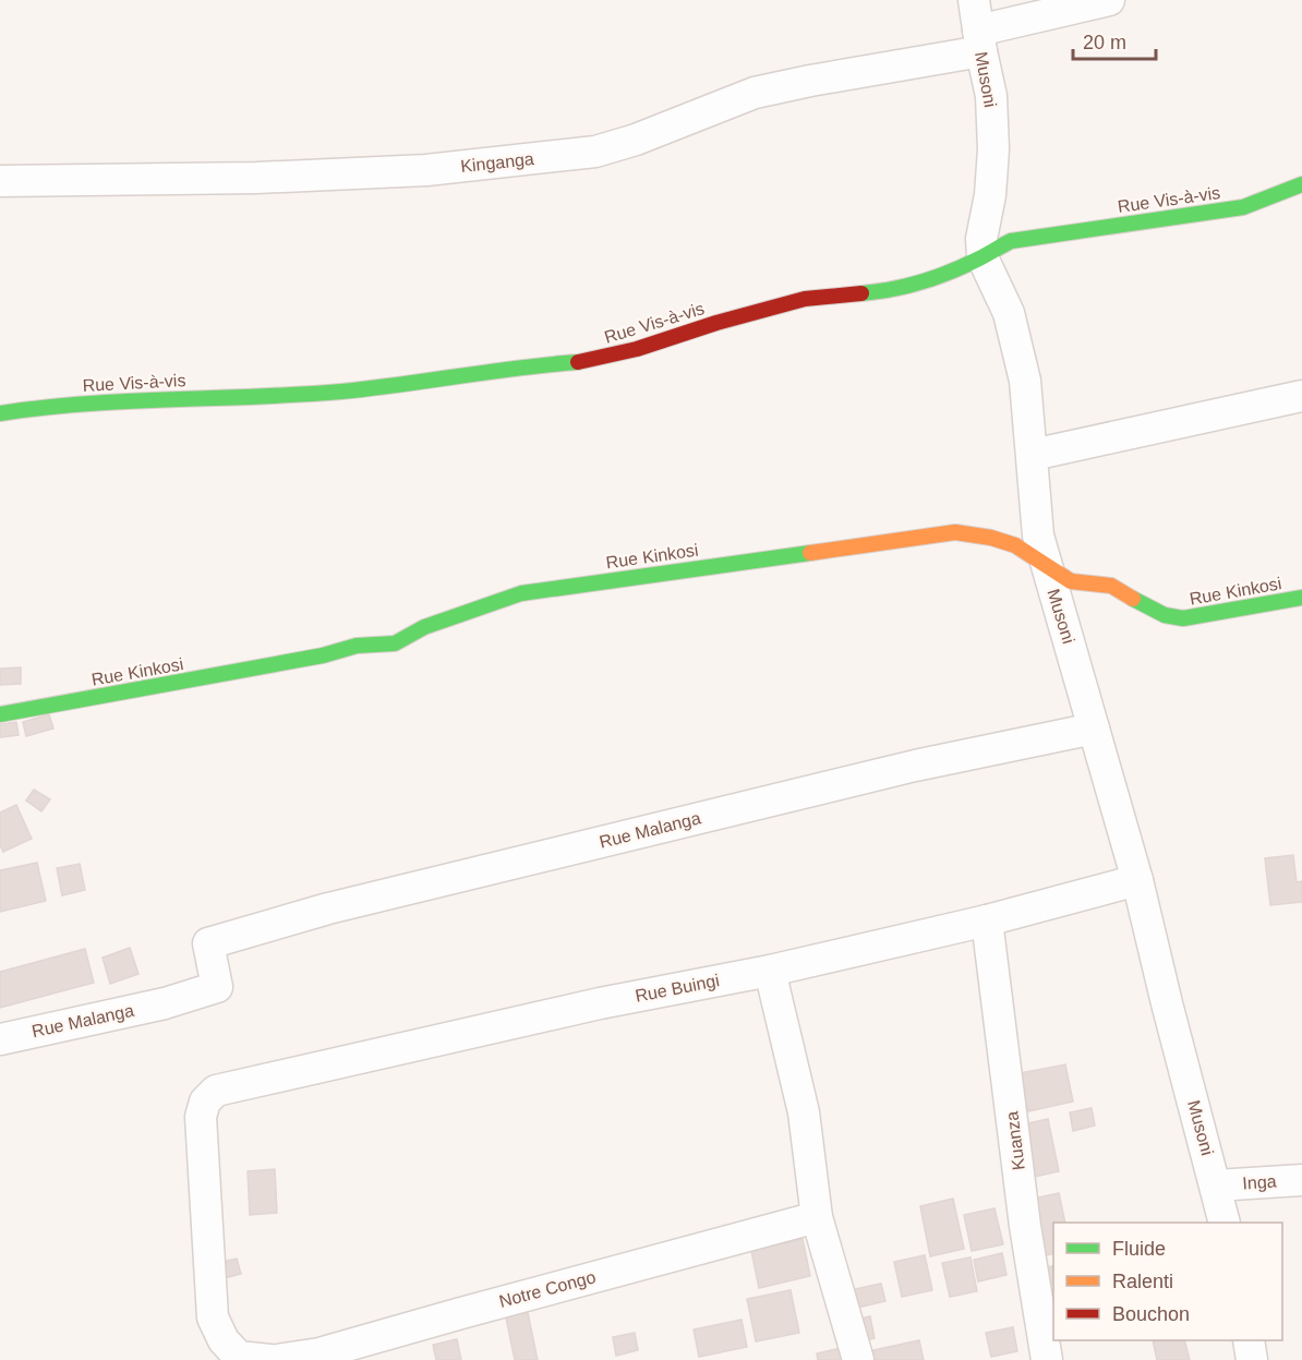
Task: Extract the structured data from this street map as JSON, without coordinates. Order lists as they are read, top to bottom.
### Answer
{
  "streets": {
    "street": [
      "Musoni",
      "Kinganga",
      "Rue Vis-à-vis",
      "Rue Kinkosi",
      "Rue Malanga",
      "Rue Buingi",
      "Kuanza",
      "Inga",
      "Notre Congo"
    ]
  },
  "crossings": [
    ["Musoni", "Kinganga"],
    ["Musoni", "Rue Vis-à-vis"],
    ["Musoni", "Rue Kinkosi"],
    ["Musoni", "Rue Malanga"],
    ["Musoni", "Rue Buingi"],
    ["Musoni", "Inga"],
    ["Rue Buingi", "Kuanza"]
  ],
  "legend": ["Fluide", "Ralenti", "Bouchon"],
  "scale_bar": "20 m"
}
